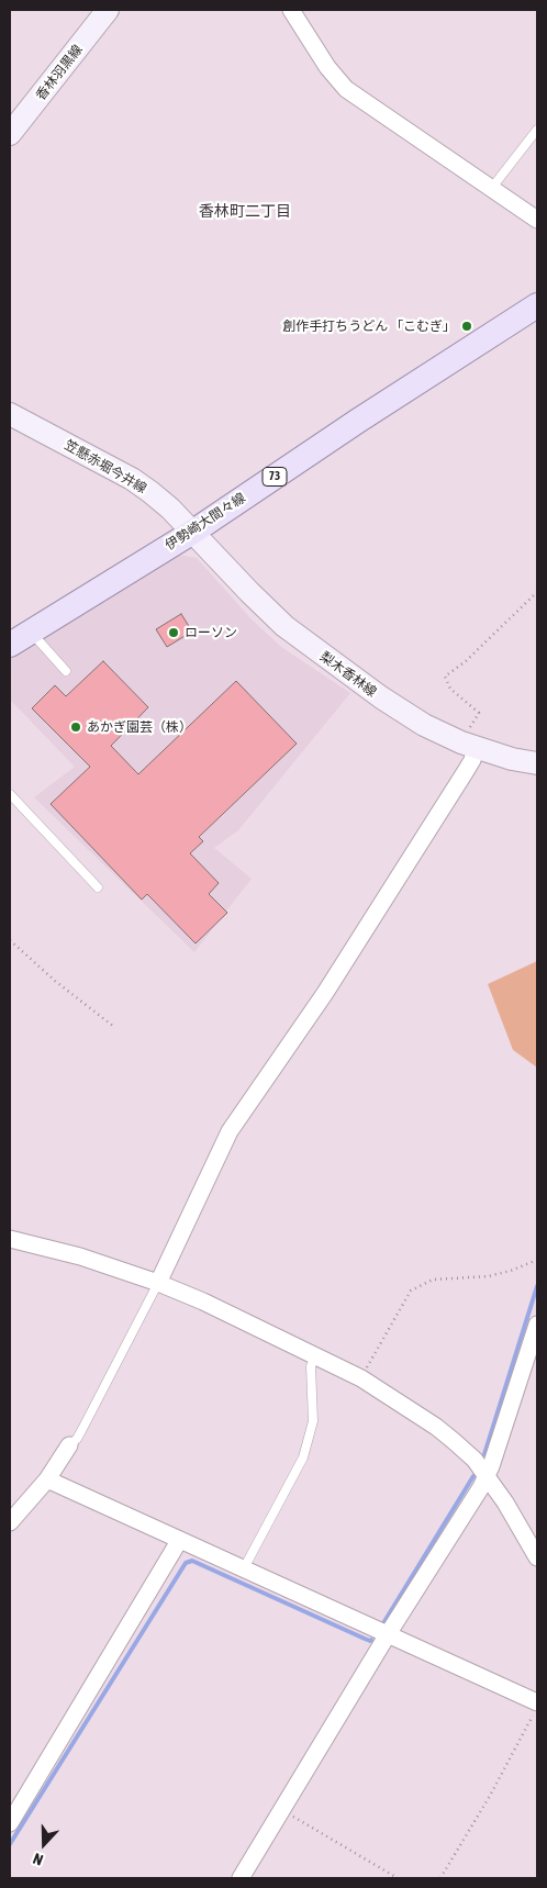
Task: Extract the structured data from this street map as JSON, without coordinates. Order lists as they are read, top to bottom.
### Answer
{
  "streets": {
    "main road": [
      "香林羽黒線",
      "笠懸赤堀今井線",
      "73",
      "伊勢崎大間々線",
      "梨木香林線"
    ]
  },
  "crossings": [
    ["笠懸赤堀今井線", "伊勢崎大間々線"],
    ["笠懸赤堀今井線", "梨木香林線"],
    ["伊勢崎大間々線", "梨木香林線"]
  ],
  "districts": ["香林町二丁目"],
  "places": ["創作手打ちうどん 「こむぎ」", "ローソン", "あかぎ園芸（株）"],
  "north": "bottom"
}
